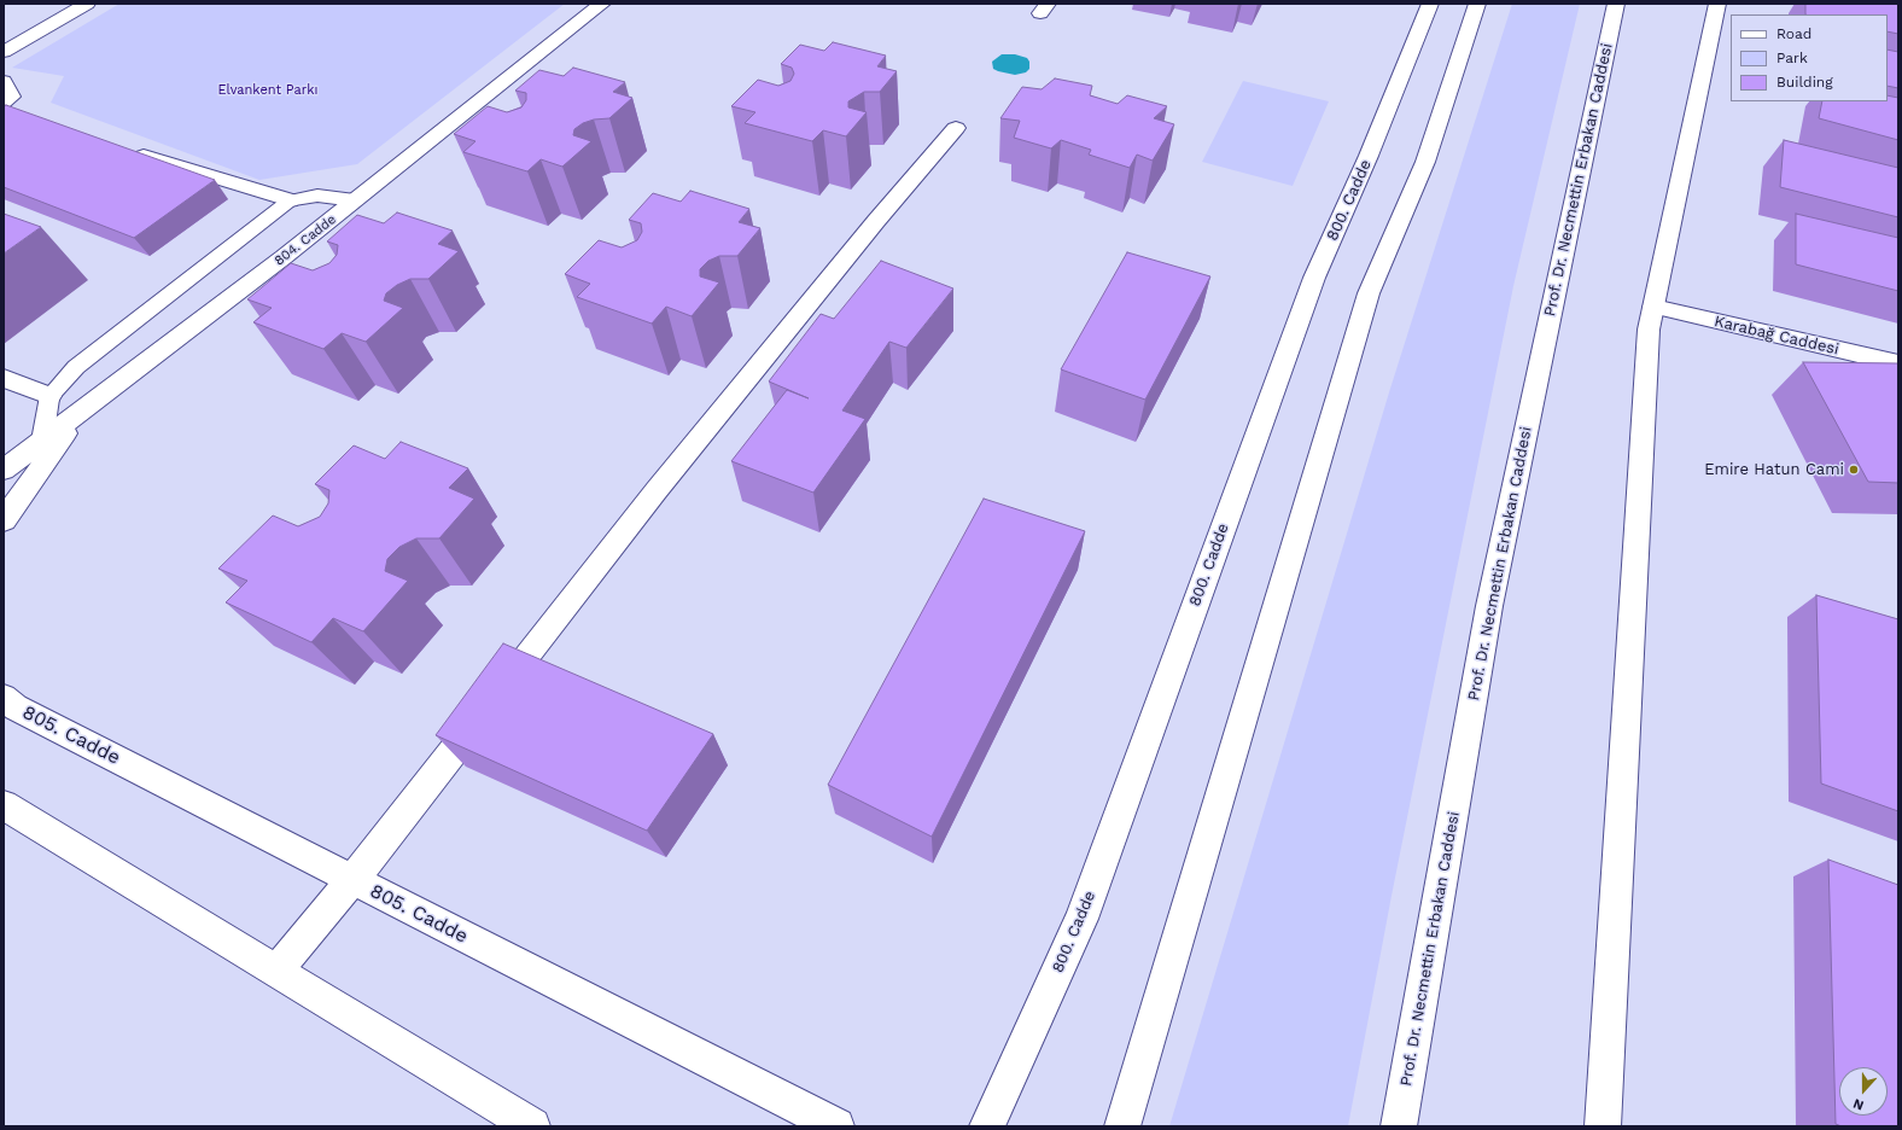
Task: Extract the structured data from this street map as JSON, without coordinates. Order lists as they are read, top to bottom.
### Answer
{
  "streets": {
    "street": [
      "Prof. Dr. Necmettin Erbakan Caddesi",
      "800. Cadde",
      "804. Cadde",
      "Karabağ Caddesi",
      "805. Cadde"
    ]
  },
  "parks": ["Elvankent Parkı"],
  "places": ["Emire Hatun Cami"],
  "legend": ["Road", "Park", "Building"],
  "north": "bottom"
}
